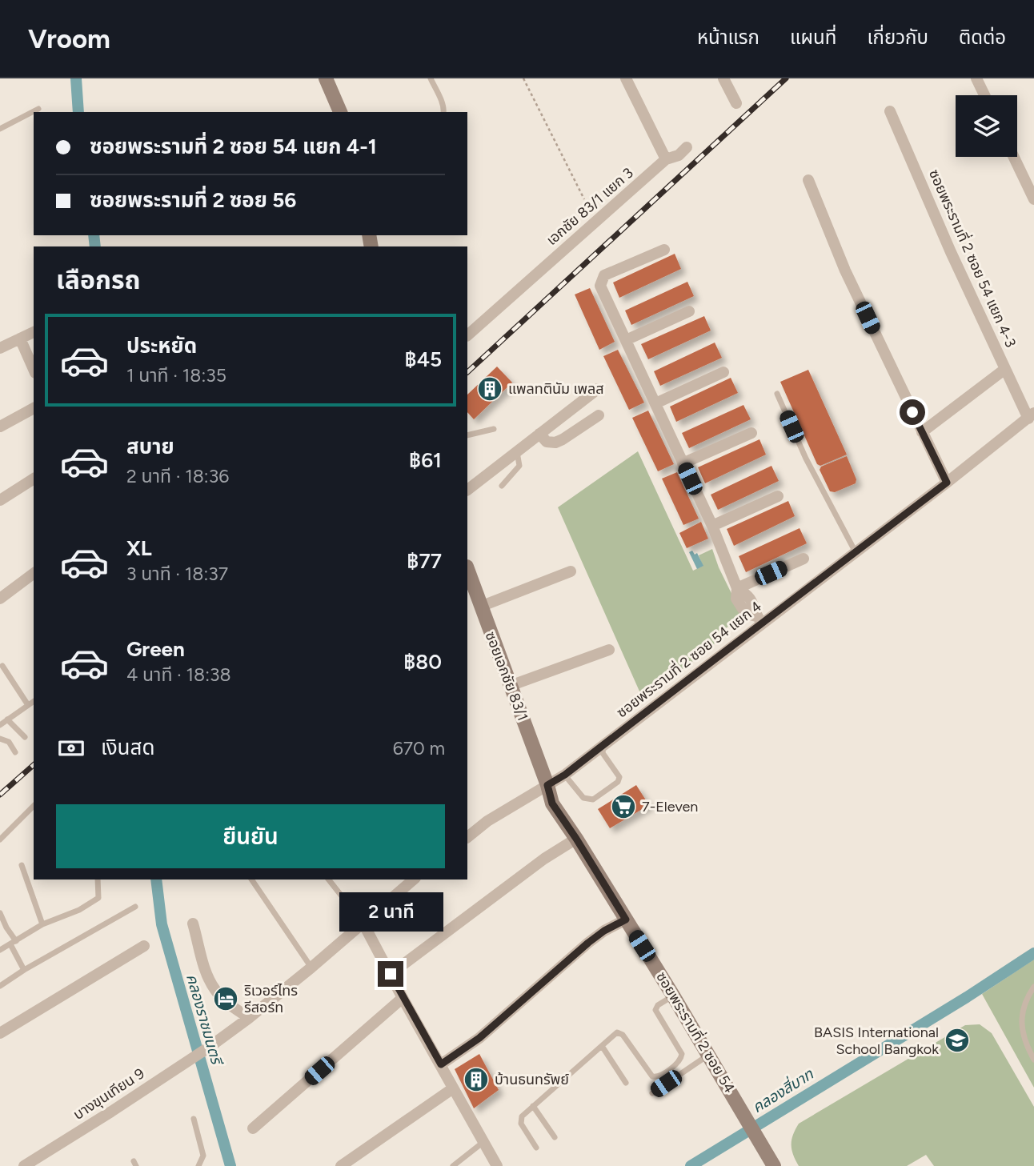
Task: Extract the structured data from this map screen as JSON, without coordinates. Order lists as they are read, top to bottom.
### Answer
{
  "streets": {
    "street": [
      "เอกชัย 83/1 แยก 3",
      "ซอยพระรามที่ 2 ซอย 54 แยก 4-3",
      "ซอยพระรามที่ 2 ซอย 54 แยก 4",
      "ซอยเอกชัย 83/1",
      "ซอยพระรามที่ 2 ซอย 54",
      "บางขุนเทียน 9"
    ]
  },
  "crossings": [
    ["ซอยพระรามที่ 2 ซอย 54 แยก 4-3", "ซอยพระรามที่ 2 ซอย 54 แยก 4"],
    ["ซอยพระรามที่ 2 ซอย 54 แยก 4", "ซอยเอกชัย 83/1"],
    ["ซอยพระรามที่ 2 ซอย 54 แยก 4", "ซอยพระรามที่ 2 ซอย 54"],
    ["ซอยเอกชัย 83/1", "ซอยพระรามที่ 2 ซอย 54"]
  ],
  "water": ["คลองราชมนตรี", "คลองสี่บาท"],
  "places": {
    "building": ["แพลทตินัม เพลส", "บ้านธนทรัพย์"],
    "supermarket": ["7-Eleven"],
    "hotel": ["ริเวอร์ไทร รีสอร์ท"],
    "school or university": ["BASIS International School Bangkok"]
  },
  "page": {
    "header": "Vroom",
    "nav": [
      "หน้าแรก",
      "แผนที่",
      "เกี่ยวกับ",
      "ติดต่อ"
    ],
    "banner": ["ซอยพระรามที่ 2 ซอย 54 แยก 4-1", "ซอยพระรามที่ 2 ซอย 56"],
    "heading": "เลือกรถ",
    "list": [
      {
        "name": "ประหยัด",
        "note": "1 นาที · 18:35",
        "value": "฿45"
      },
      {
        "name": "สบาย",
        "note": "2 นาที · 18:36",
        "value": "฿61"
      },
      {
        "name": "XL",
        "note": "3 นาที · 18:37",
        "value": "฿77"
      },
      {
        "name": "Green",
        "note": "4 นาที · 18:38",
        "value": "฿80"
      }
    ],
    "pay": ["เงินสด", "670 m"],
    "buttons": "ยืนยัน",
    "bubble": "2 นาที"
  }
}
